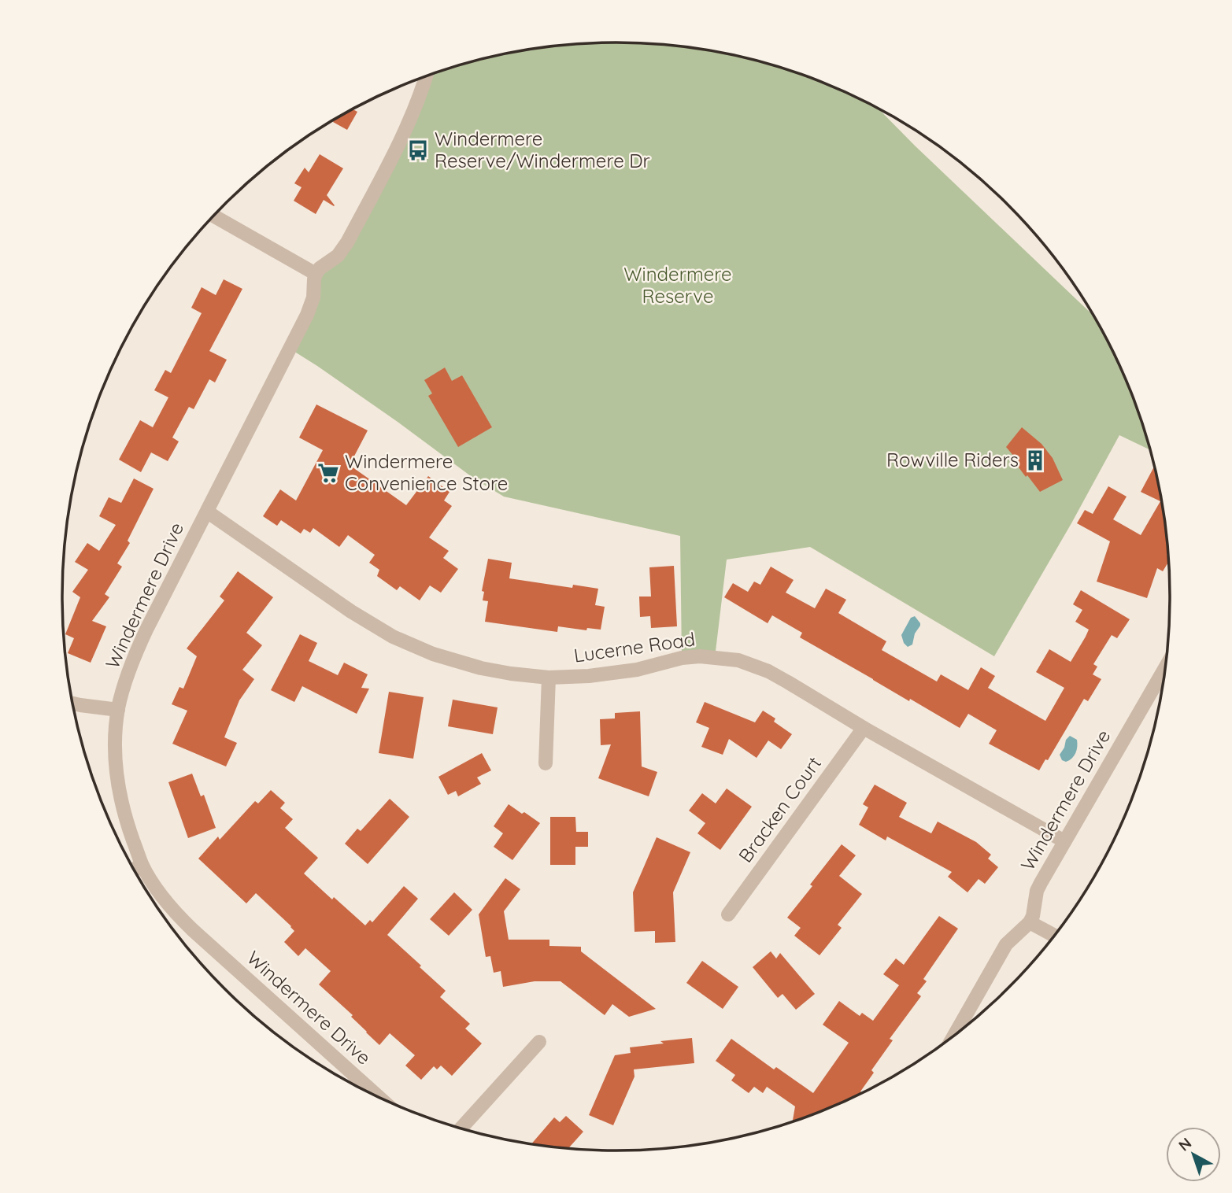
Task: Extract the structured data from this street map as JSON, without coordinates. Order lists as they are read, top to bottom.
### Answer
{
  "streets": {
    "street": ["Windermere Drive", "Lucerne Road", "Bracken Court"]
  },
  "crossings": [
    ["Windermere Drive", "Lucerne Road"],
    ["Lucerne Road", "Bracken Court"]
  ],
  "parks": ["Windermere Reserve"],
  "places": {
    "bus stop": ["Windermere Reserve/Windermere Dr"],
    "building": ["Rowville Riders"],
    "supermarket": ["Windermere Convenience Store"]
  },
  "north": "top left"
}
